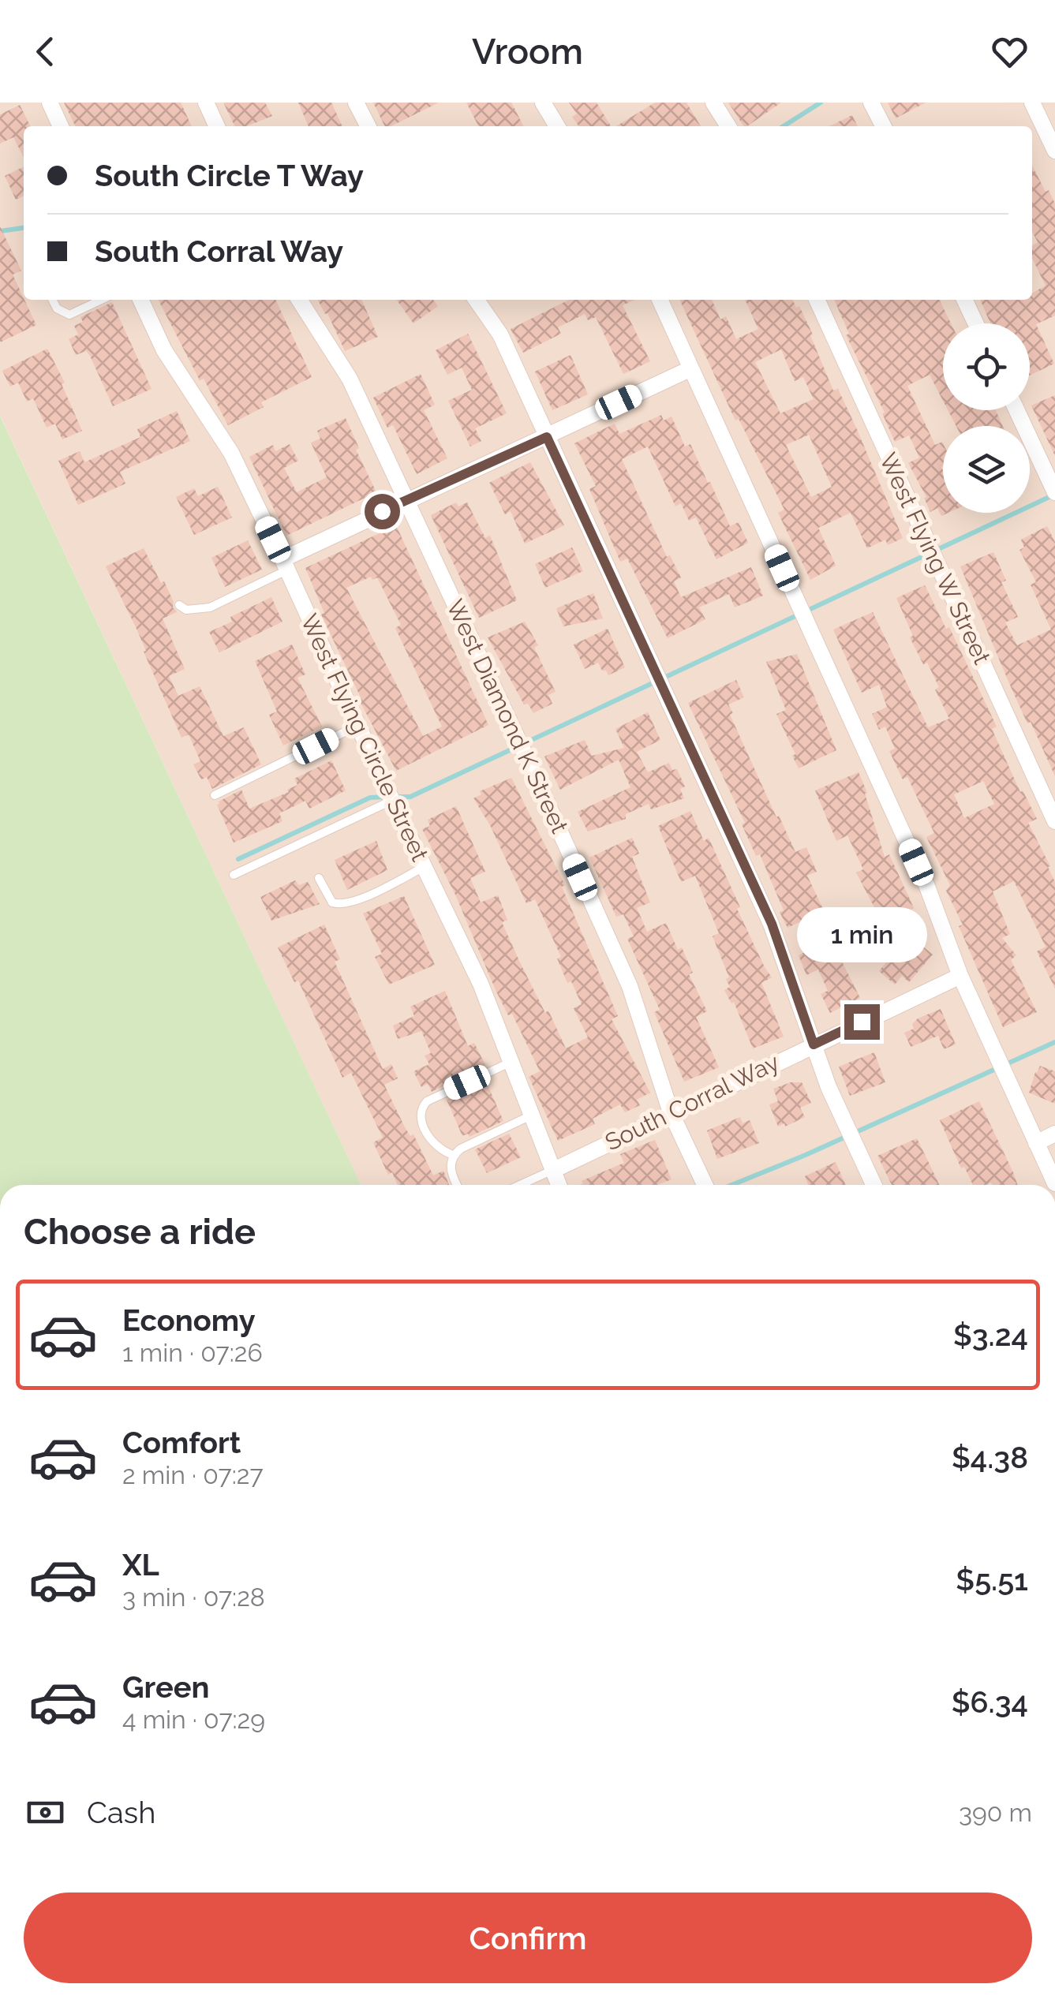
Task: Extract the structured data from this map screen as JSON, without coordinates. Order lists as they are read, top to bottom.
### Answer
{
  "streets": {
    "street": [
      "West Flying W Street",
      "West Diamond K Street",
      "West Flying Circle Street",
      "South Corral Way"
    ]
  },
  "crossings": [
    ["West Diamond K Street", "South Corral Way"],
    ["West Flying Circle Street", "South Corral Way"]
  ],
  "page": {
    "header": "Vroom",
    "banner": ["South Circle T Way", "South Corral Way"],
    "bubble": "1 min",
    "heading": "Choose a ride",
    "list": [
      {
        "name": "Economy",
        "note": "1 min · 07:26",
        "value": "$3.24"
      },
      {
        "name": "Comfort",
        "note": "2 min · 07:27",
        "value": "$4.38"
      },
      {
        "name": "XL",
        "note": "3 min · 07:28",
        "value": "$5.51"
      },
      {
        "name": "Green",
        "note": "4 min · 07:29",
        "value": "$6.34"
      }
    ],
    "pay": ["Cash", "390 m"],
    "buttons": "Confirm"
  }
}
